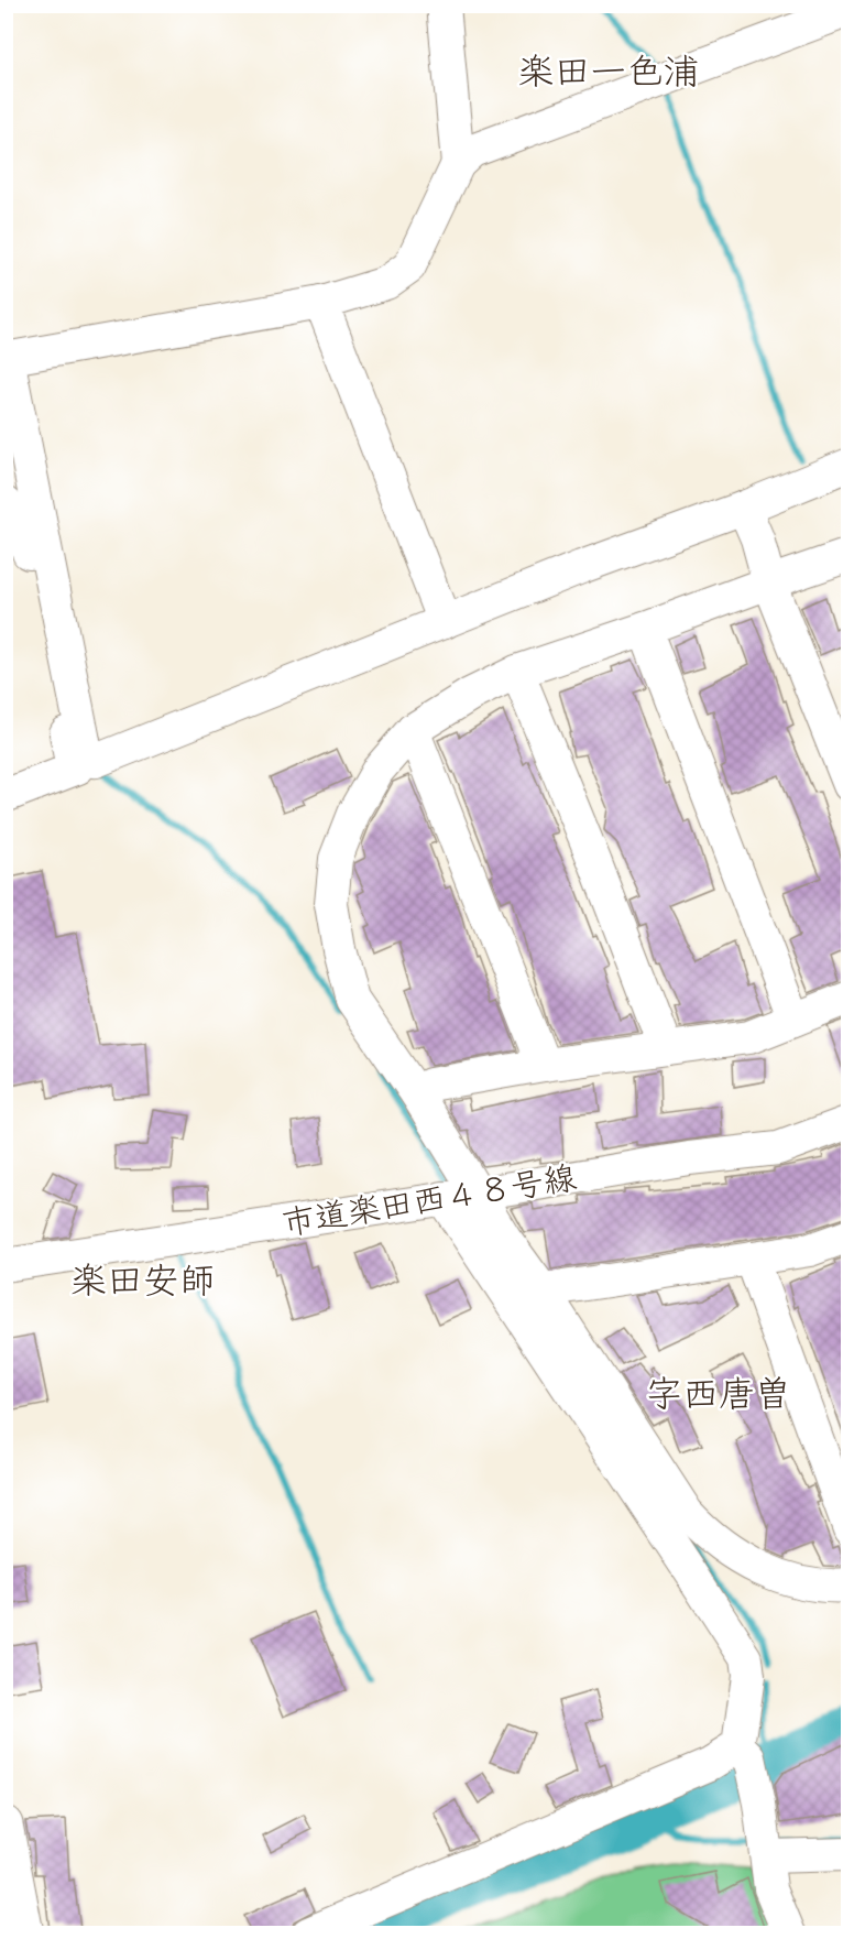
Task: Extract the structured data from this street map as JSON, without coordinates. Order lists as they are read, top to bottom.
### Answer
{
  "streets": {
    "street": ["市道楽田西４８号線"]
  },
  "districts": ["楽田一色浦", "楽田安師", "字西唐曽"]
}
